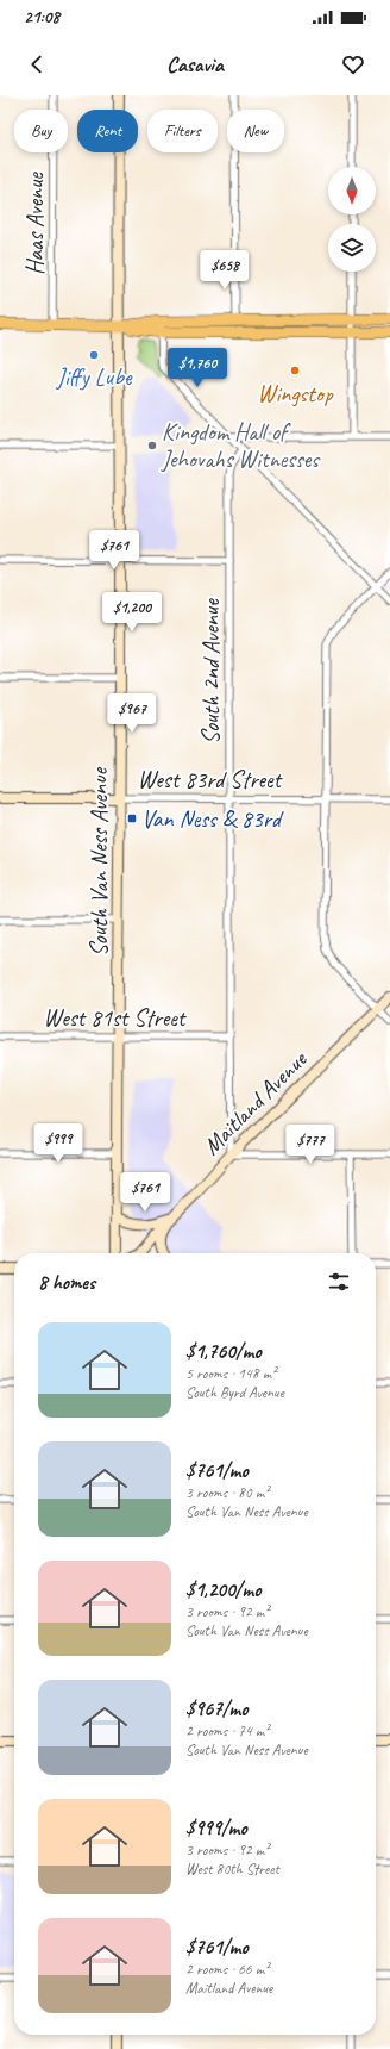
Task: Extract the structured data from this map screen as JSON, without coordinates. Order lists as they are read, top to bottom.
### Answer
{
  "streets": {
    "street": [
      "Haas Avenue",
      "South 2nd Avenue",
      "West 83rd Street",
      "South Van Ness Avenue",
      "West 81st Street",
      "Maitland Avenue"
    ]
  },
  "crossings": [
    ["South 2nd Avenue", "West 83rd Street"],
    ["South 2nd Avenue", "West 81st Street"],
    ["South 2nd Avenue", "Maitland Avenue"],
    ["West 83rd Street", "South Van Ness Avenue"],
    ["South Van Ness Avenue", "West 81st Street"]
  ],
  "places": {
    "other": ["Jiffy Lube", "Wingstop", "Kingdom Hall of Jehovahs Witnesses"],
    "transit": ["Van Ness & 83rd"]
  },
  "north": "bottom",
  "page": {
    "status": "21:08",
    "header": "Casavia",
    "chip": [
      "Buy",
      "Rent",
      "Filters",
      "New"
    ],
    "price": [
      "$658",
      "$1,760",
      "$761",
      "$1,200",
      "$967",
      "$999",
      "$777",
      "$761"
    ],
    "heading": "8 homes",
    "list": [
      {
        "name": "$1,760/mo",
        "note": "5 rooms · 148 m² · South Byrd Avenue"
      },
      {
        "name": "$761/mo",
        "note": "3 rooms · 80 m² · South Van Ness Avenue"
      },
      {
        "name": "$1,200/mo",
        "note": "3 rooms · 92 m² · South Van Ness Avenue"
      },
      {
        "name": "$967/mo",
        "note": "2 rooms · 74 m² · South Van Ness Avenue"
      },
      {
        "name": "$999/mo",
        "note": "3 rooms · 92 m² · West 80th Street"
      },
      {
        "name": "$761/mo",
        "note": "2 rooms · 66 m² · Maitland Avenue"
      }
    ]
  }
}
